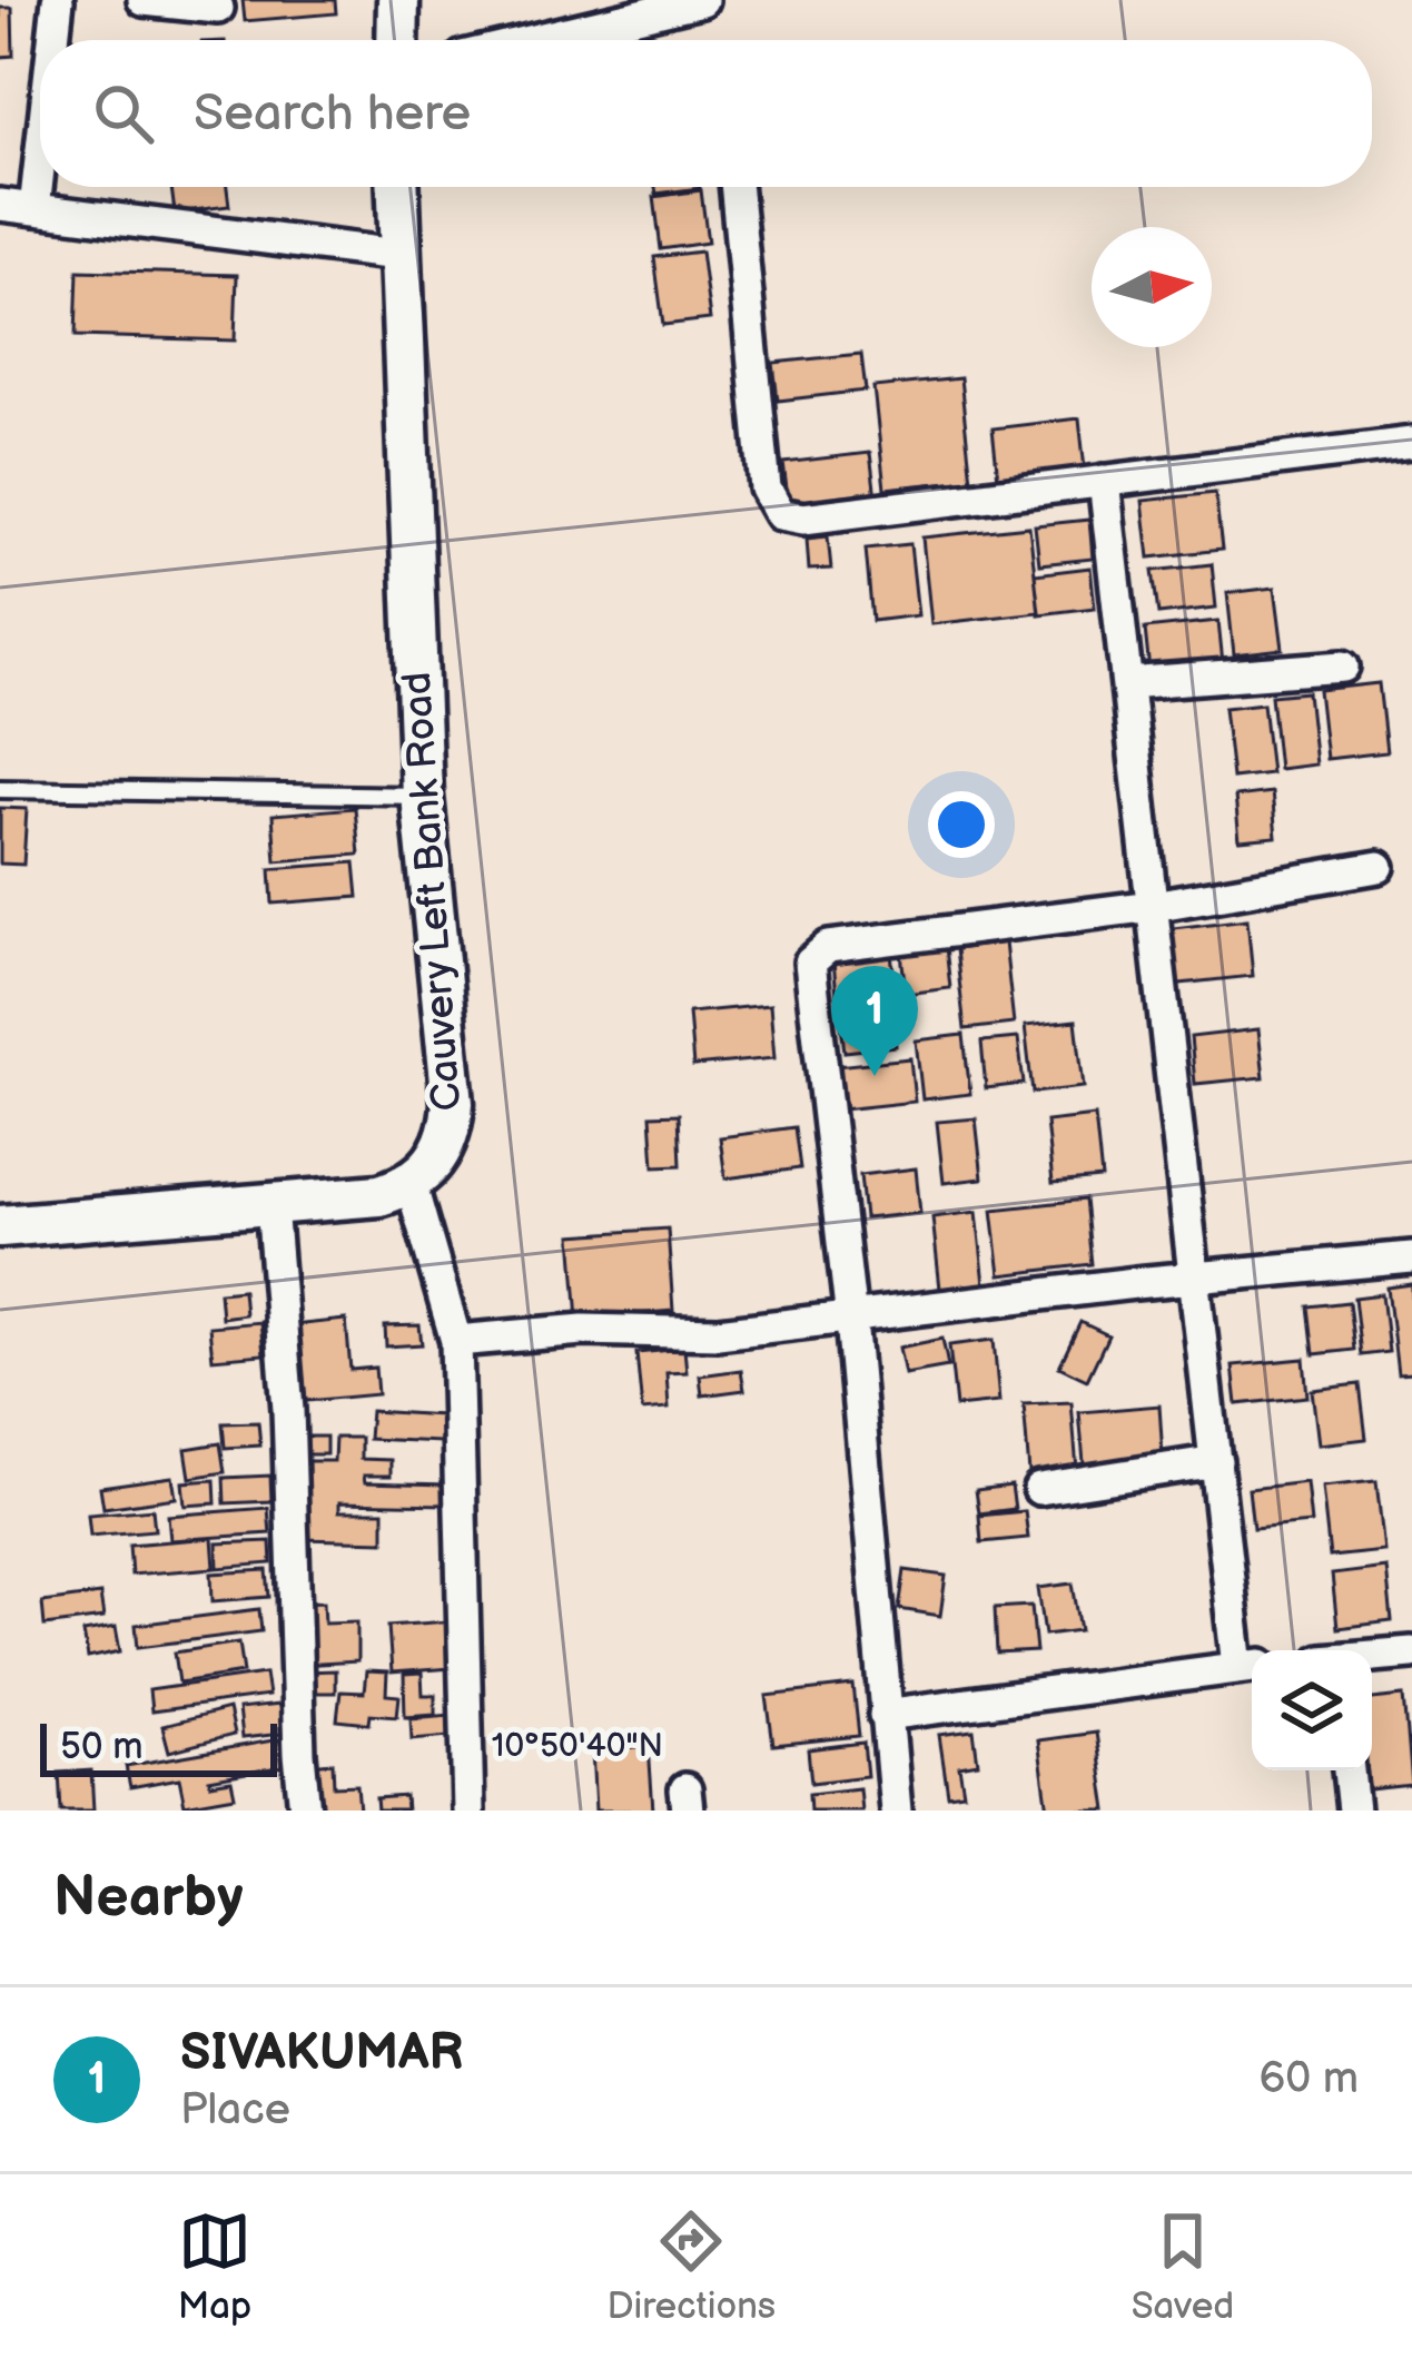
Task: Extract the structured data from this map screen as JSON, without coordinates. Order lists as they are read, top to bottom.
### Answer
{
  "streets": {
    "main road": ["Cauvery Left Bank Road"]
  },
  "scale_bar": "50 m",
  "north": "right",
  "page": {
    "search": "Search here",
    "pins": "1",
    "scale": "50 m",
    "heading": "Nearby",
    "list": [
      {
        "mark": "1",
        "name": "SIVAKUMAR",
        "note": "Place",
        "value": "60 m"
      }
    ],
    "nav": ["Map", "Directions", "Saved"]
  },
  "coordinates": ["10°50'40\"N"]
}
